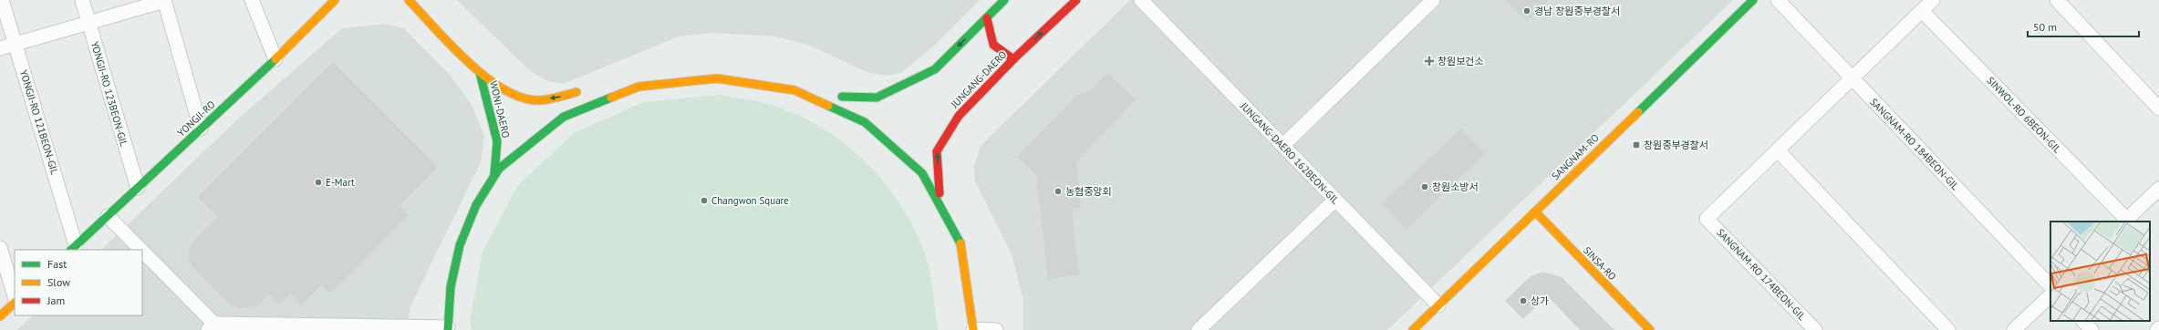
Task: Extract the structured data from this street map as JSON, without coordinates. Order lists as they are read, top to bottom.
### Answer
{
  "streets": {
    "main road": [
      "JUNGANG-DAERO",
      "WONI-DAERO",
      "YONGJI-RO",
      "SANGNAM-RO",
      "SINSA-RO"
    ],
    "street": [
      "YONGJI-RO 123BEON-GIL",
      "SINWOL-RO 6BEON-GIL",
      "YONGJI-RO 121BEON-GIL",
      "SANGNAM-RO 184BEON-GIL",
      "JUNGANG-DAERO 162BEON-GIL",
      "SANGNAM-RO 174BEON-GIL"
    ]
  },
  "crossings": [
    ["YONGJI-RO 123BEON-GIL", "YONGJI-RO"],
    ["YONGJI-RO", "YONGJI-RO 121BEON-GIL"],
    ["JUNGANG-DAERO 162BEON-GIL", "SANGNAM-RO"],
    ["SANGNAM-RO", "SINSA-RO"]
  ],
  "one_way": ["JUNGANG-DAERO"],
  "places": {
    "other": [
      "경남 창원중부경찰서",
      "E-Mart",
      "창원소방서",
      "농협중앙회",
      "Changwon Square",
      "상가"
    ],
    "health": ["창원보건소"],
    "transit": ["창원중부경찰서"]
  },
  "legend": ["Fast", "Slow", "Jam"],
  "scale_bar": "50 m"
}
